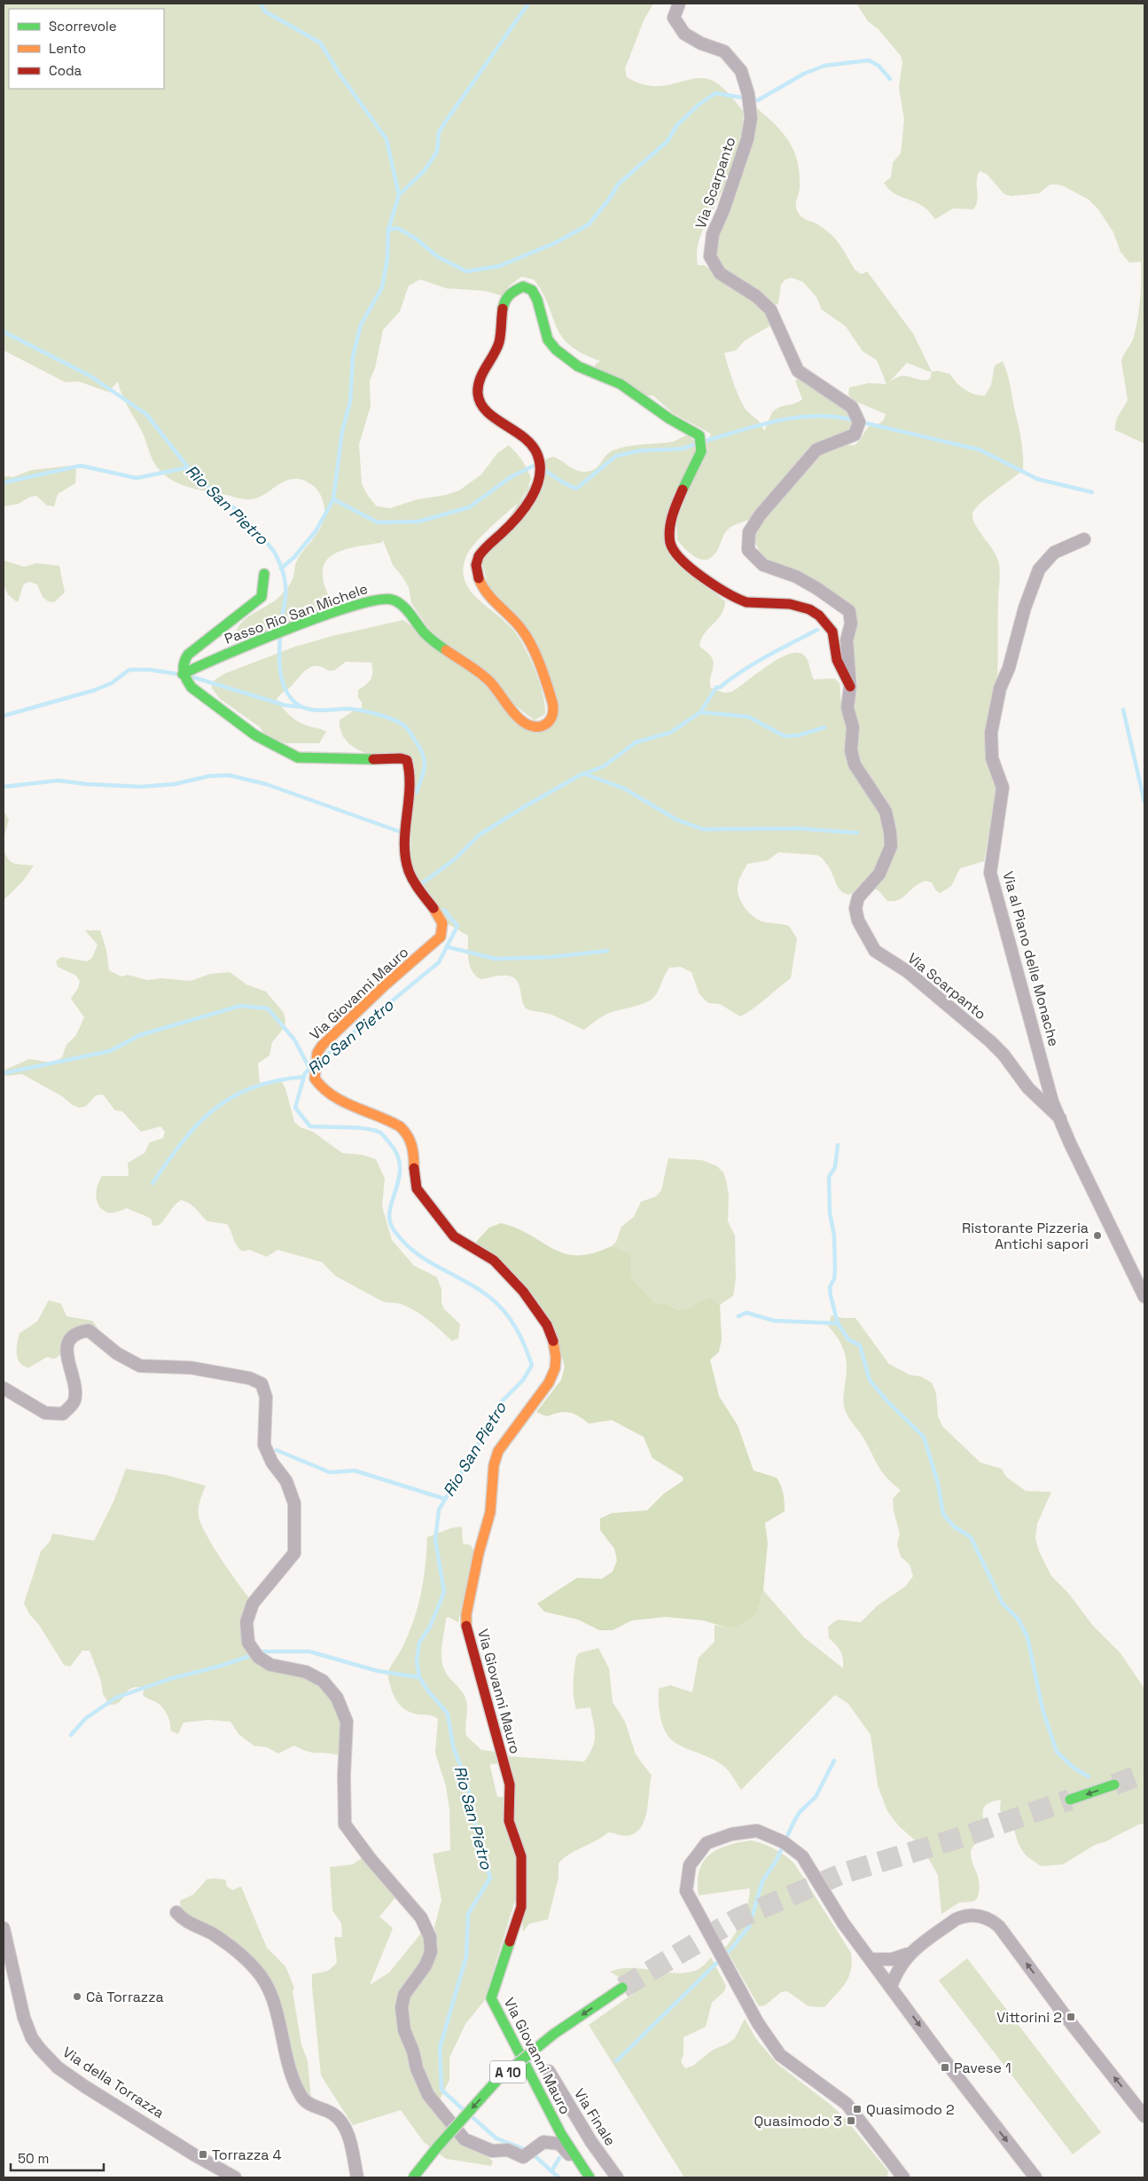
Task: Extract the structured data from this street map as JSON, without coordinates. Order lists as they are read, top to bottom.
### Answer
{
  "streets": {
    "main road": ["Passo Rio San Michele", "Via Giovanni Mauro", "A 10"],
    "street": [
      "Via Scarpanto",
      "Via al Piano delle Monache",
      "Via della Torrazza",
      "Via Finale"
    ]
  },
  "crossings": [
    ["Via Scarpanto", "Passo Rio San Michele"],
    ["Via Scarpanto", "Via al Piano delle Monache"],
    ["Passo Rio San Michele", "Via Giovanni Mauro"]
  ],
  "water": ["Rio San Pietro"],
  "places": {
    "other": ["Ristorante Pizzeria Antichi sapori", "Cà Torrazza"],
    "transit": [
      "Vittorini 2",
      "Pavese 1",
      "Quasimodo 2",
      "Quasimodo 3",
      "Torrazza 4"
    ]
  },
  "legend": ["Scorrevole", "Lento", "Coda"],
  "scale_bar": "50 m"
}
